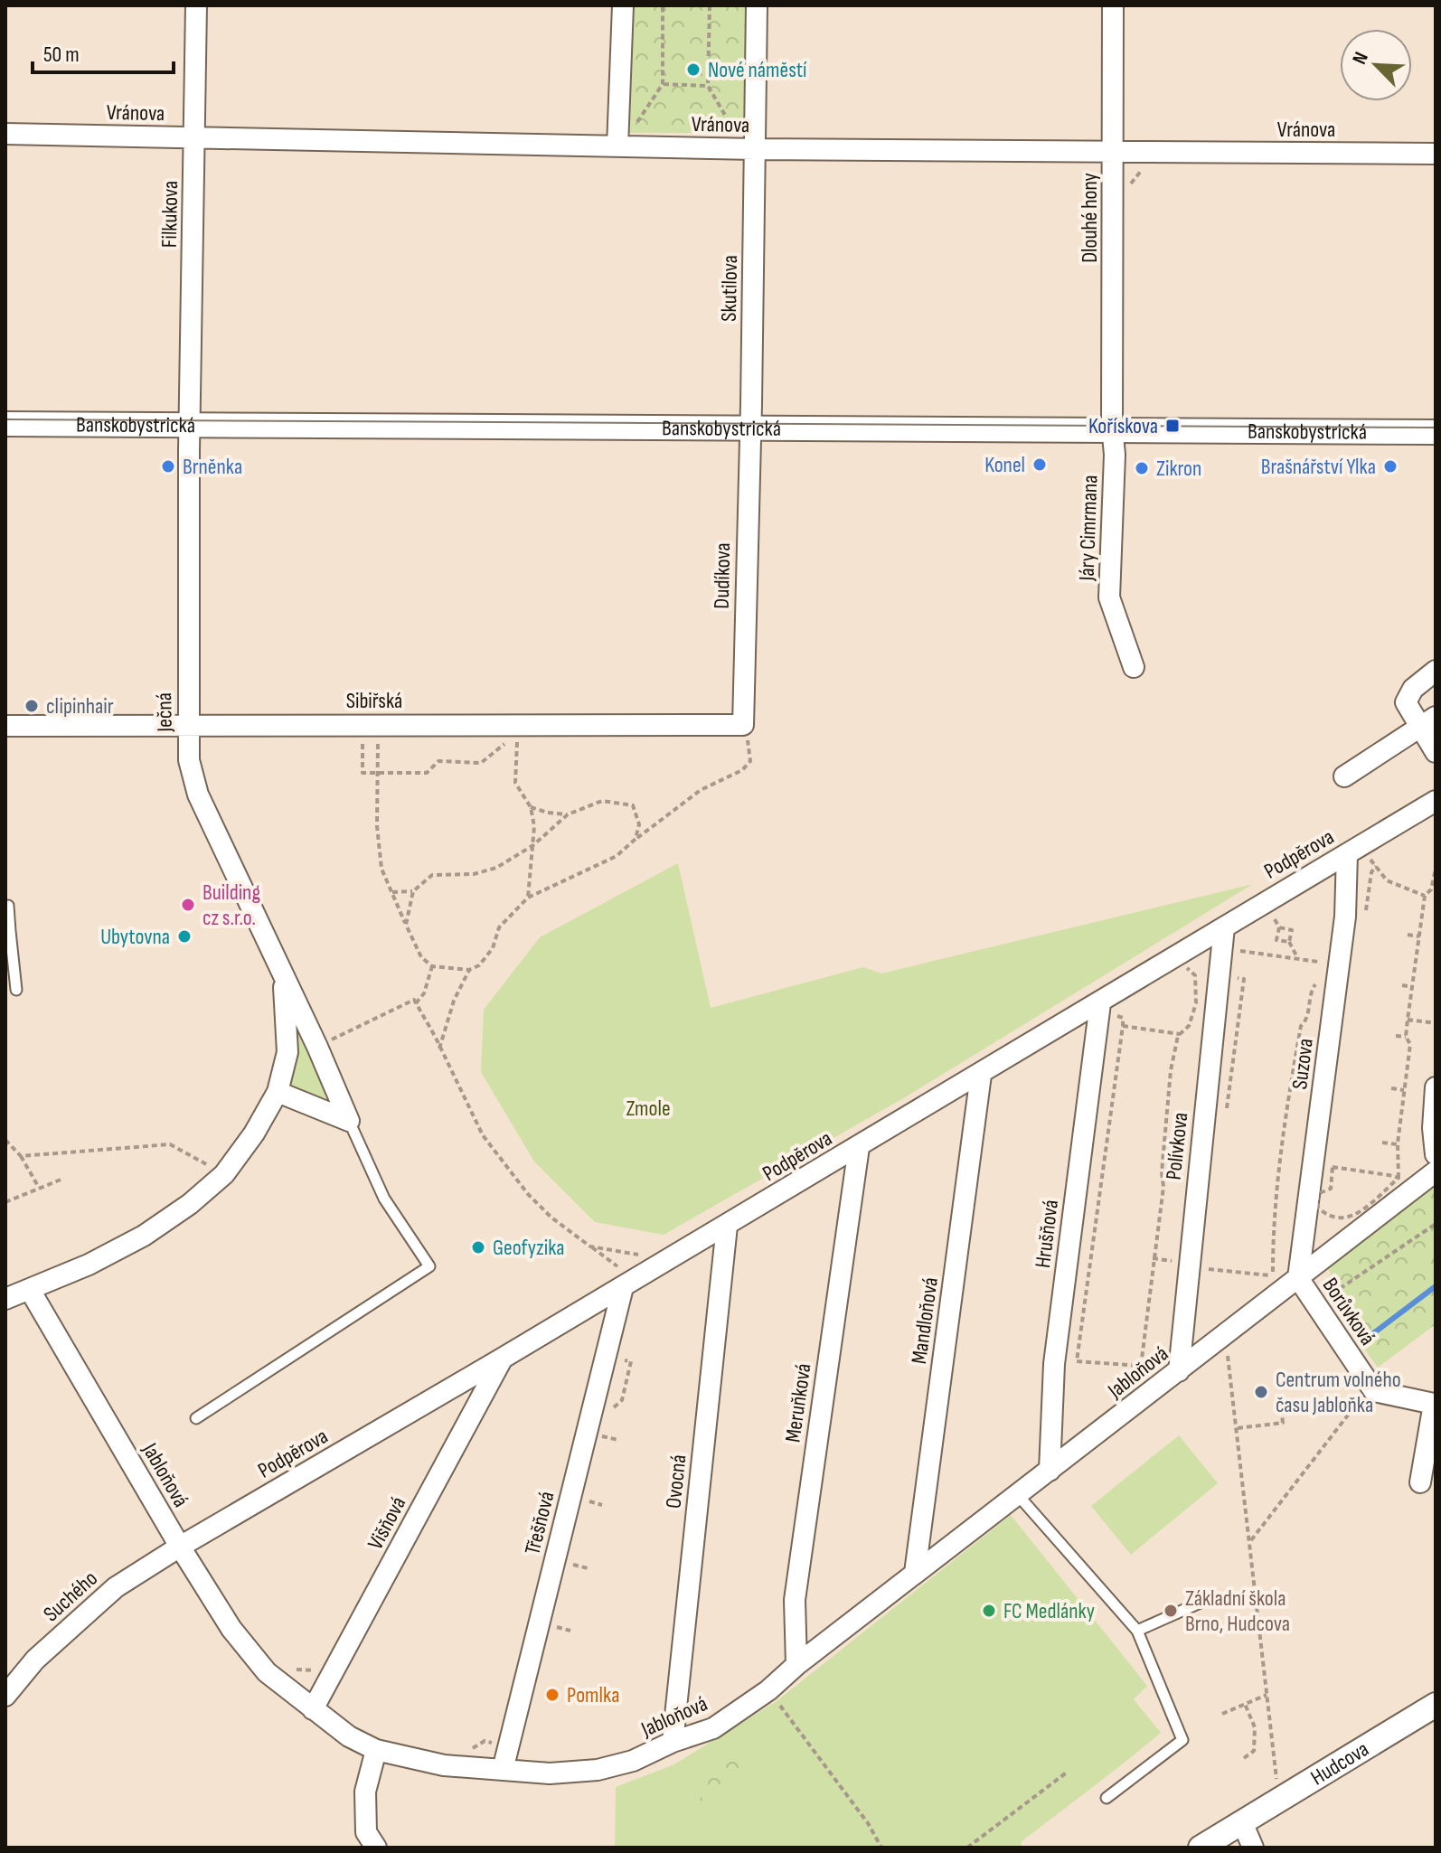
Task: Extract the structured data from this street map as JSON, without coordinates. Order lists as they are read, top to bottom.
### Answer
{
  "streets": {
    "street": [
      "Vránova",
      "Filkukova",
      "Dlouhé hony",
      "Skutilova",
      "Banskobystrická",
      "Járy Cimrmana",
      "Dudíkova",
      "Sibiřská",
      "Ječná",
      "Podpěrova",
      "Suzova",
      "Polívkova",
      "Hrušňová",
      "Borůvková",
      "Mandloňová",
      "Jabloňová",
      "Meruňková",
      "Ovocná",
      "Višňová",
      "Třešňová",
      "Suchého",
      "Hudcova"
    ]
  },
  "crossings": [
    ["Vránova", "Filkukova"],
    ["Vránova", "Dlouhé hony"],
    ["Vránova", "Skutilova"],
    ["Filkukova", "Banskobystrická"],
    ["Filkukova", "Ječná"],
    ["Dlouhé hony", "Banskobystrická"],
    ["Dlouhé hony", "Járy Cimrmana"],
    ["Skutilova", "Banskobystrická"],
    ["Skutilova", "Dudíkova"],
    ["Banskobystrická", "Járy Cimrmana"],
    ["Banskobystrická", "Dudíkova"],
    ["Banskobystrická", "Ječná"],
    ["Dudíkova", "Sibiřská"],
    ["Sibiřská", "Ječná"],
    ["Ječná", "Jabloňová"],
    ["Podpěrova", "Suzova"],
    ["Podpěrova", "Polívkova"],
    ["Podpěrova", "Hrušňová"],
    ["Podpěrova", "Mandloňová"],
    ["Podpěrova", "Jabloňová"],
    ["Podpěrova", "Meruňková"],
    ["Podpěrova", "Ovocná"],
    ["Podpěrova", "Višňová"],
    ["Podpěrova", "Třešňová"],
    ["Podpěrova", "Suchého"],
    ["Suzova", "Borůvková"],
    ["Suzova", "Jabloňová"],
    ["Polívkova", "Jabloňová"],
    ["Hrušňová", "Jabloňová"],
    ["Borůvková", "Jabloňová"],
    ["Mandloňová", "Jabloňová"],
    ["Jabloňová", "Meruňková"],
    ["Jabloňová", "Ovocná"],
    ["Jabloňová", "Višňová"],
    ["Jabloňová", "Třešňová"],
    ["Jabloňová", "Suchého"]
  ],
  "parks": ["Zmole"],
  "places": {
    "other": [
      "Nové náměstí",
      "Konel",
      "Brněnka",
      "Brašnářství Ylka",
      "Zikron",
      "clipinhair",
      "Building cz s.r.o.",
      "Ubytovna",
      "Geofyzika",
      "Centrum volného času Jabloňka",
      "FC Medlánky",
      "Základní škola Brno, Hudcova",
      "Pomlka"
    ],
    "transit": ["Kořískova"]
  },
  "scale_bar": "50 m",
  "north": "top left"
}
